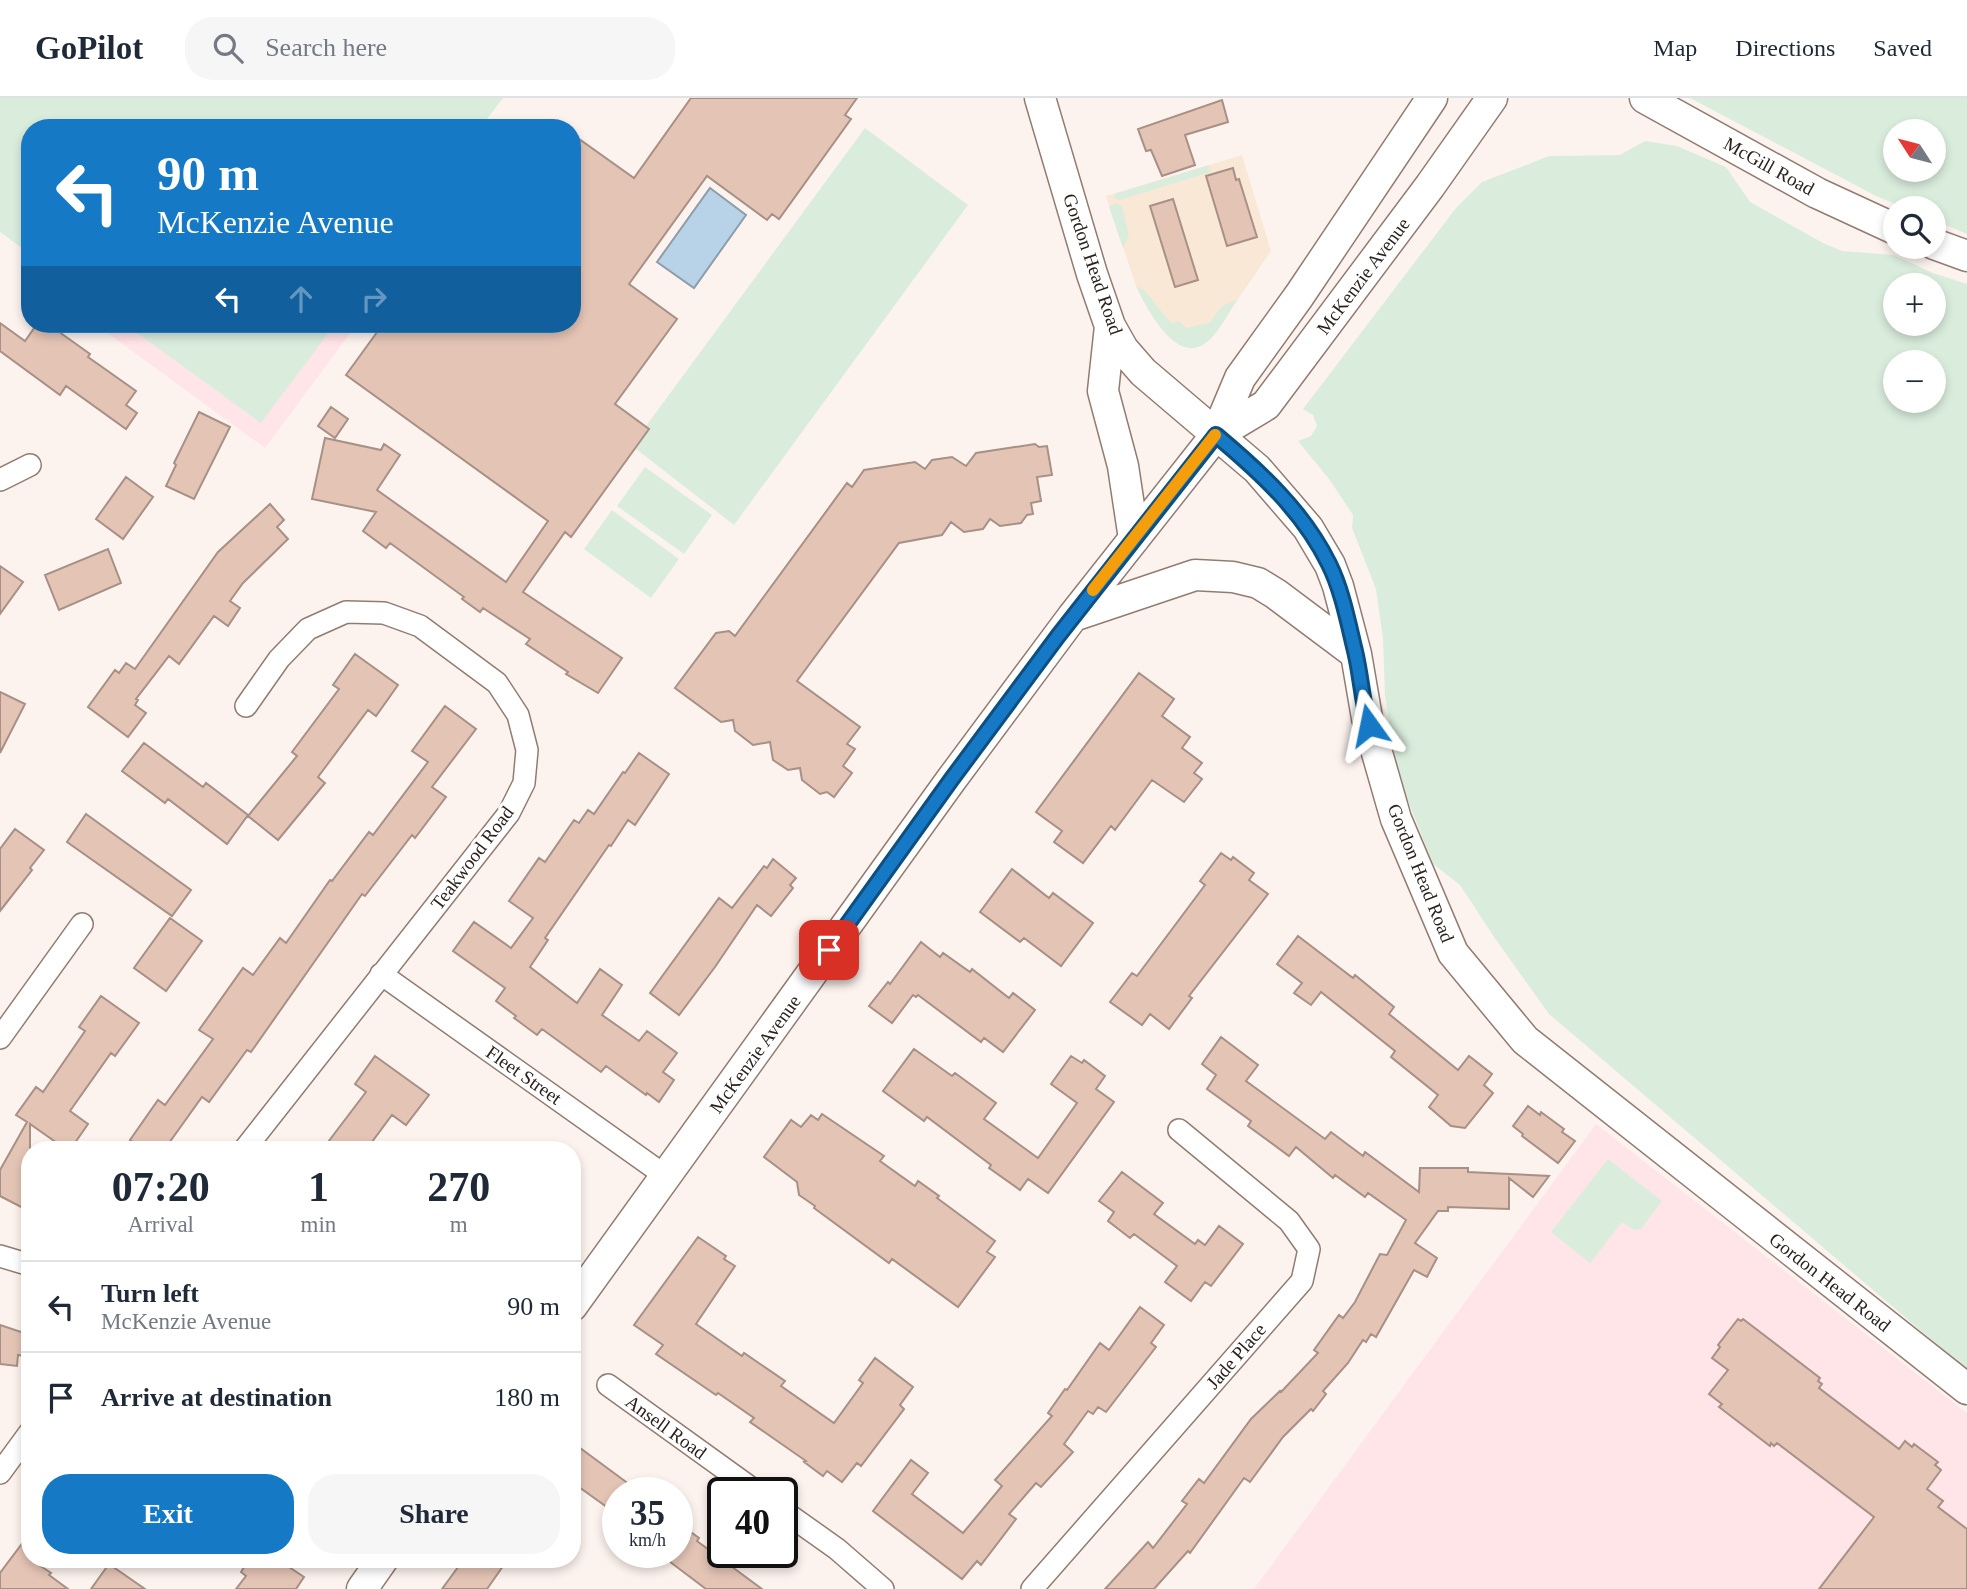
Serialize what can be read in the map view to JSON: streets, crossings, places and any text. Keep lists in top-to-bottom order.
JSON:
{
  "streets": {
    "main road": ["McGill Road", "Gordon Head Road", "McKenzie Avenue"],
    "street": [
      "Teakwood Road",
      "Fleet Street",
      "Jade Place",
      "Ansell Road"
    ]
  },
  "crossings": [
    ["Gordon Head Road", "McKenzie Avenue"],
    ["McKenzie Avenue", "Fleet Street"],
    ["Teakwood Road", "Fleet Street"]
  ],
  "north": "top left",
  "page": {
    "header": "GoPilot",
    "search": "Search here",
    "nav": ["Map", "Directions", "Saved"],
    "map_buttons": ["+", "−"],
    "turn": ["90 m", "McKenzie Avenue"],
    "eta": [
      "07:20",
      "Arrival",
      "1",
      "min",
      "270",
      "m"
    ],
    "list": [
      {
        "name": "Turn left",
        "note": "McKenzie Avenue",
        "value": "90 m"
      },
      {
        "name": "Arrive at destination",
        "value": "180 m"
      }
    ],
    "buttons": ["Exit", "Share"],
    "speed": "35 km/h",
    "limit": "40"
  }
}
